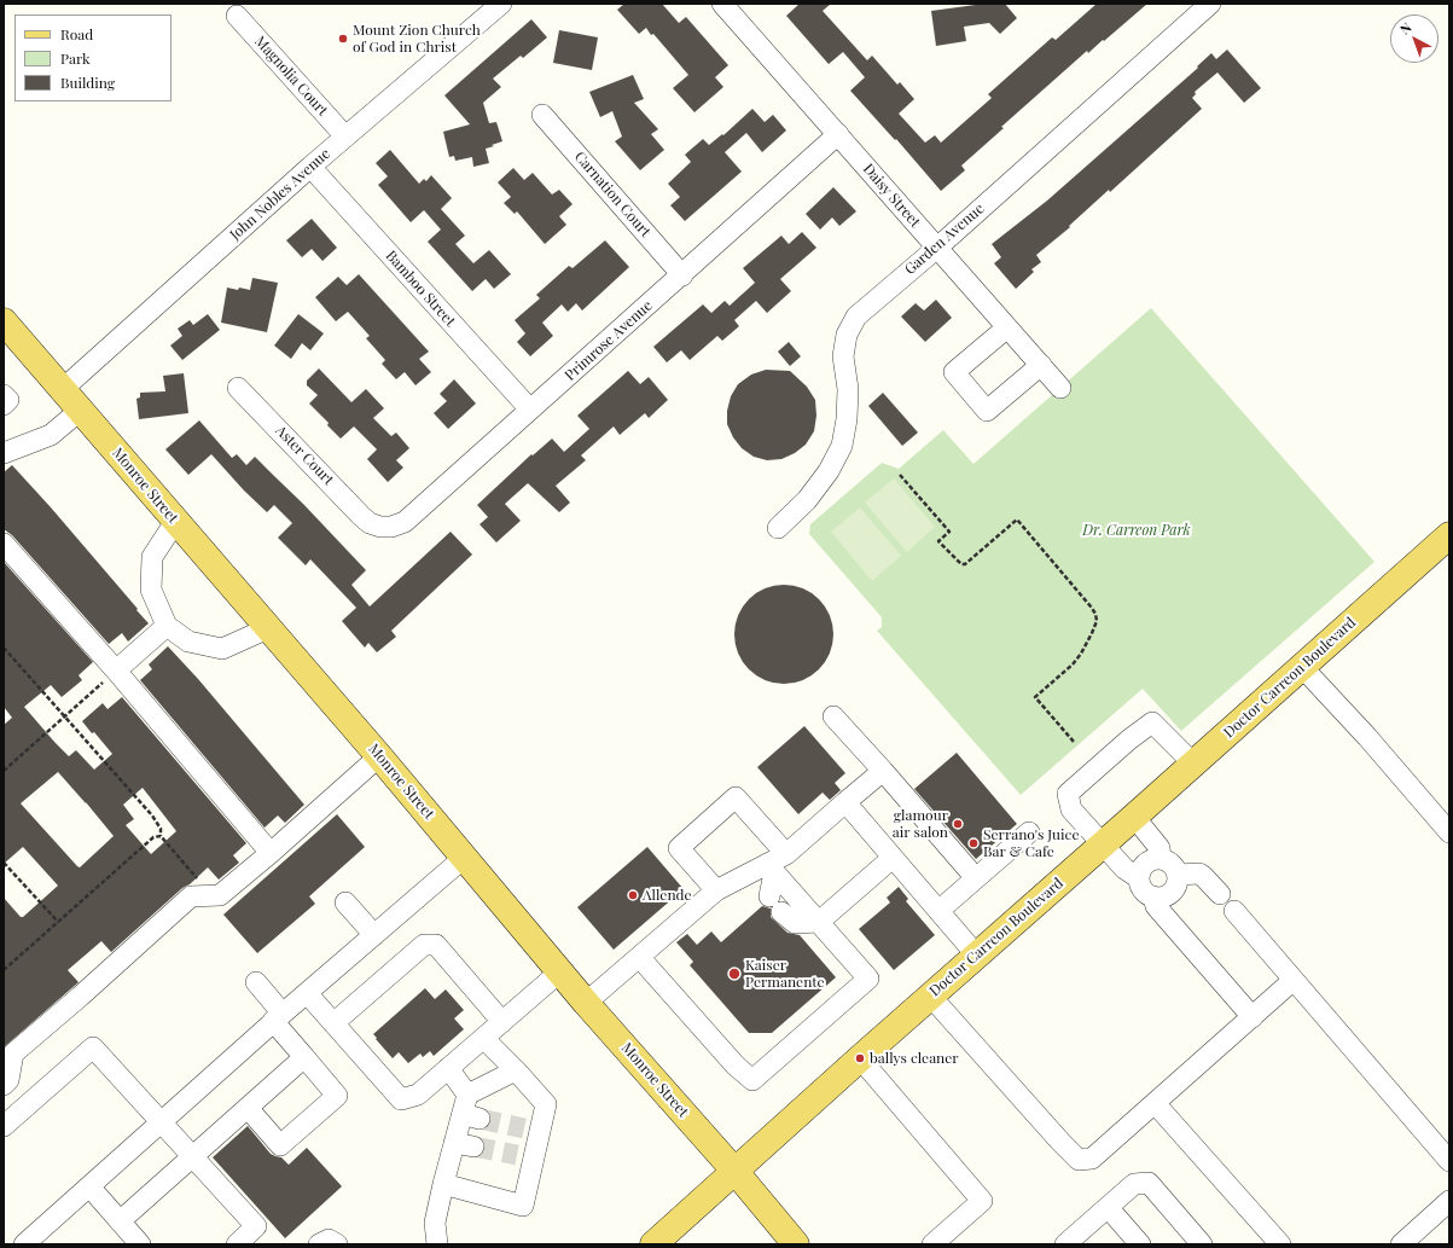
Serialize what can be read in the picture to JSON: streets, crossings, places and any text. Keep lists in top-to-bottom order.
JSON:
{
  "streets": {
    "main road": ["Monroe Street", "Doctor Carreon Boulevard"],
    "street": [
      "Magnolia Court",
      "John Nobles Avenue",
      "Carnation Court",
      "Daisy Street",
      "Garden Avenue",
      "Bamboo Street",
      "Primrose Avenue",
      "Aster Court"
    ]
  },
  "crossings": [
    ["Magnolia Court", "John Nobles Avenue"],
    ["John Nobles Avenue", "Bamboo Street"],
    ["John Nobles Avenue", "Monroe Street"],
    ["Carnation Court", "Primrose Avenue"],
    ["Daisy Street", "Garden Avenue"],
    ["Daisy Street", "Primrose Avenue"],
    ["Bamboo Street", "Primrose Avenue"],
    ["Primrose Avenue", "Aster Court"],
    ["Monroe Street", "Doctor Carreon Boulevard"]
  ],
  "parks": ["Dr. Carreon Park"],
  "places": [
    "Mount Zion Church of God in Christ",
    "glamour air salon",
    "Serrano's Juice Bar & Cafe",
    "Allende",
    "Kaiser Permanente",
    "ballys cleaner"
  ],
  "legend": ["Road", "Park", "Building"],
  "north": "top left"
}
